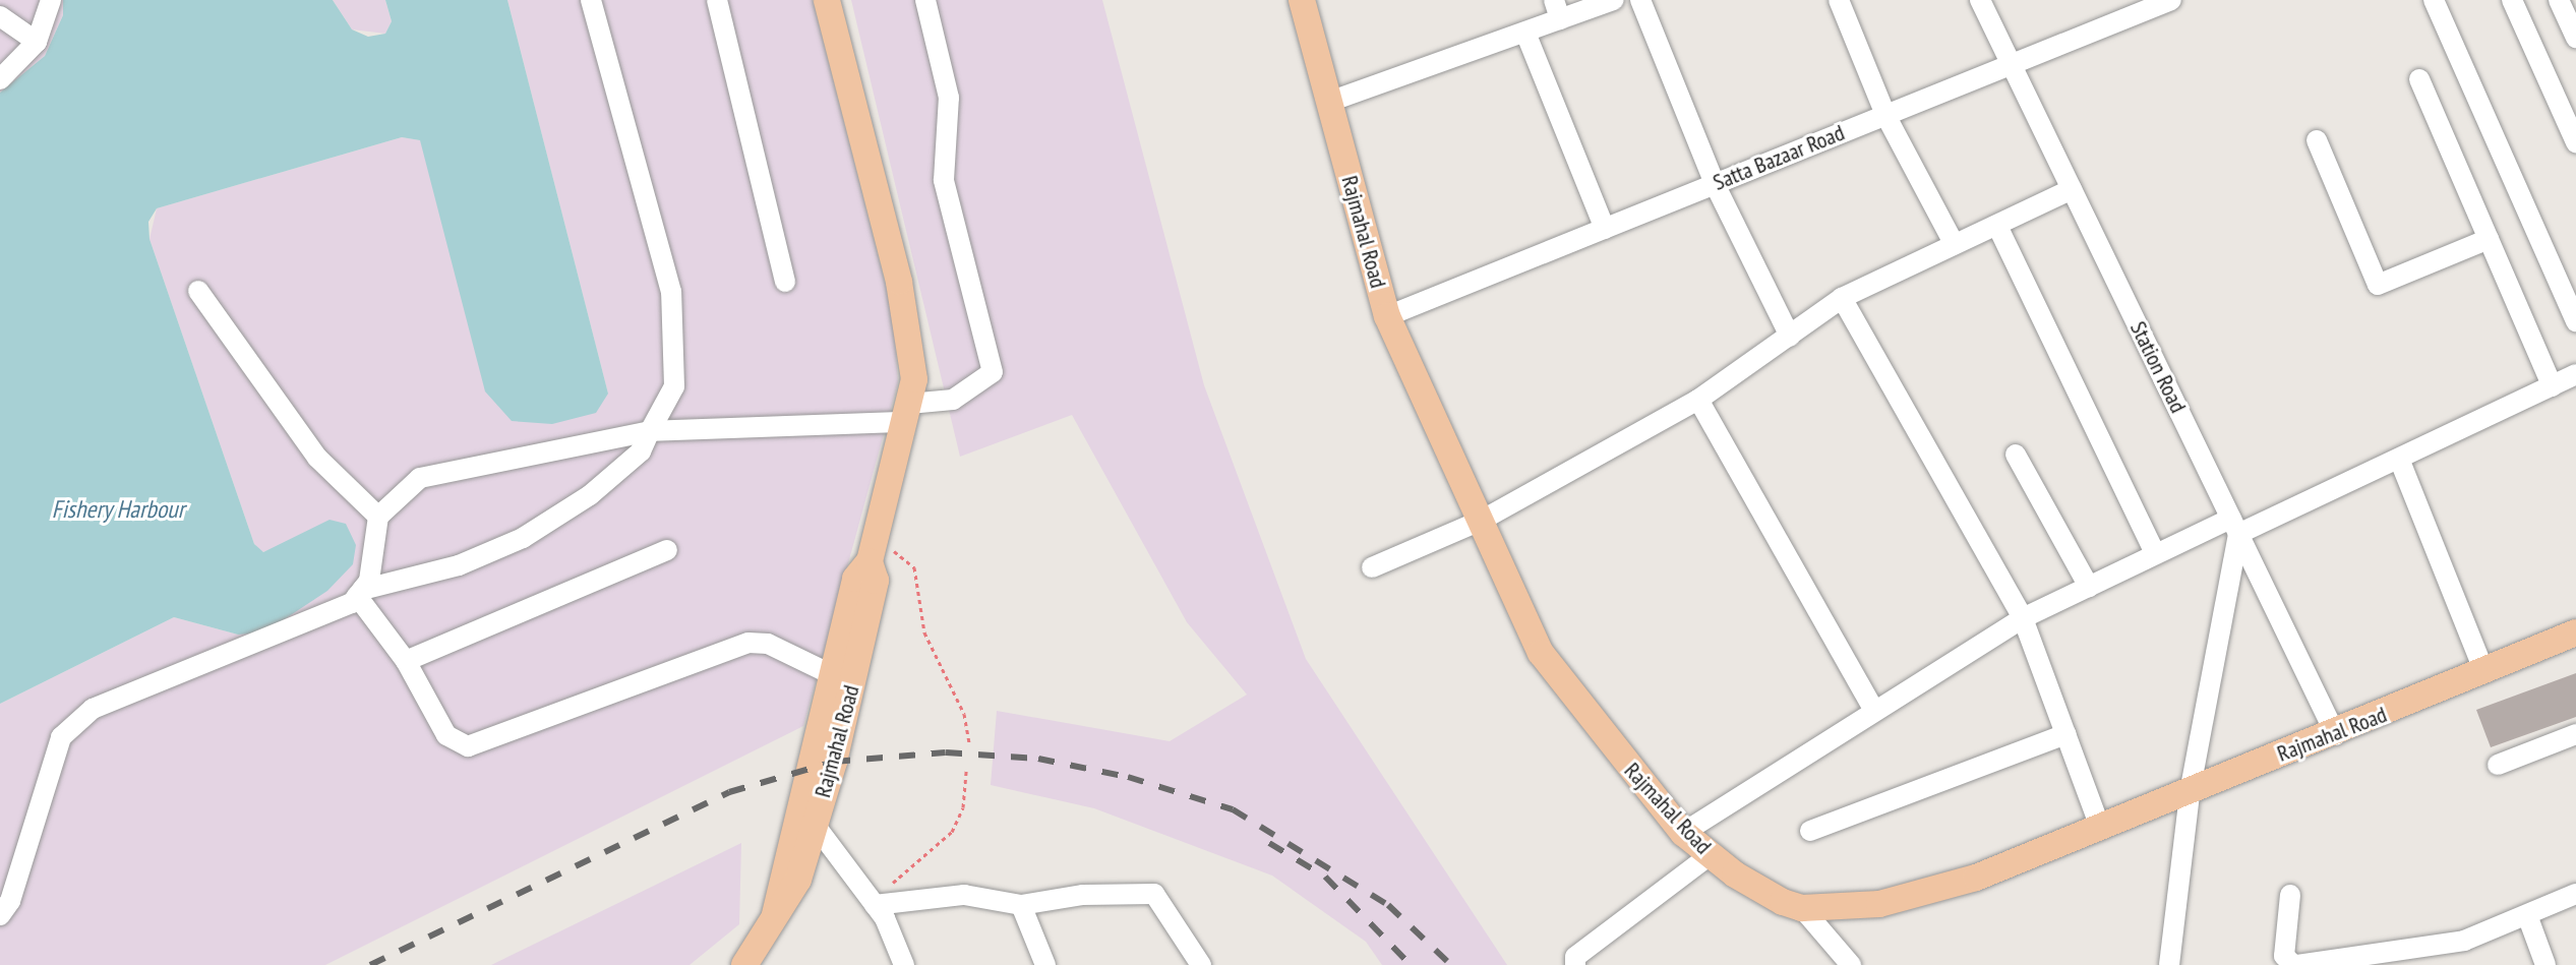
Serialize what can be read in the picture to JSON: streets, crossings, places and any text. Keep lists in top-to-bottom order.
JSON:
{
  "streets": {
    "main road": ["Rajmahal Road"],
    "street": ["Satta Bazaar Road", "Station Road"]
  },
  "crossings": [
    ["Satta Bazaar Road", "Rajmahal Road"],
    ["Satta Bazaar Road", "Station Road"],
    ["Rajmahal Road", "Station Road"]
  ],
  "water": ["Fishery Harbour"]
}
